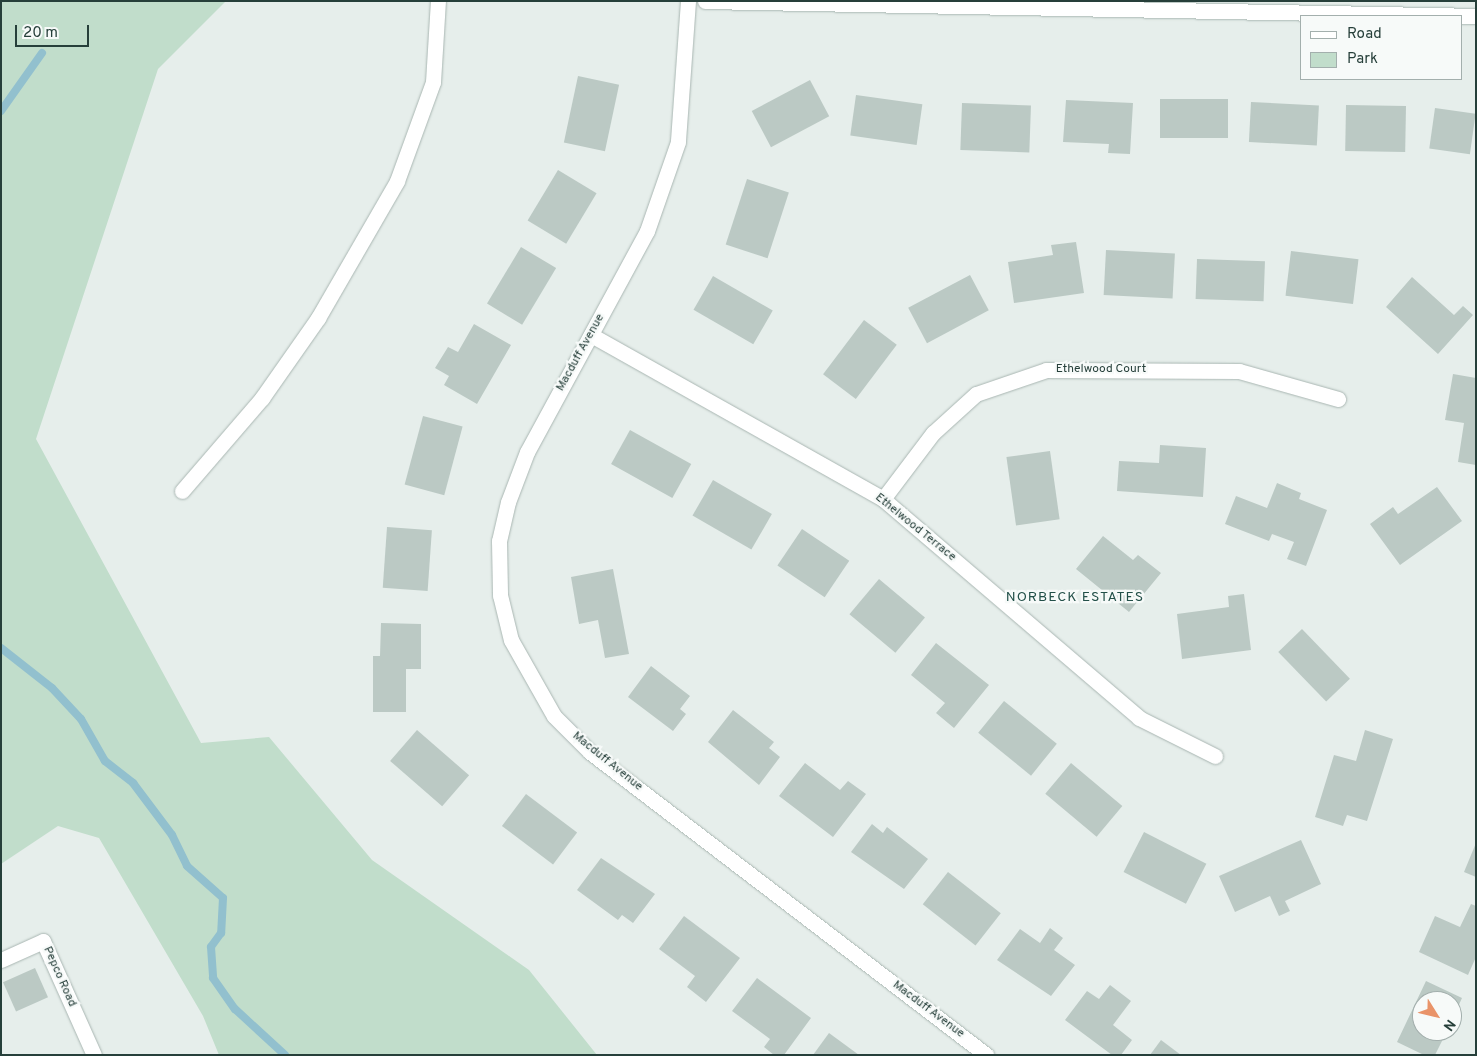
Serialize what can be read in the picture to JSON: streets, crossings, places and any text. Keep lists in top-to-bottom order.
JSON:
{
  "streets": {
    "street": [
      "Macduff Avenue",
      "Ethelwood Court",
      "Ethelwood Terrace",
      "Pepco Road"
    ]
  },
  "crossings": [
    ["Macduff Avenue", "Ethelwood Terrace"],
    ["Ethelwood Court", "Ethelwood Terrace"]
  ],
  "districts": ["NORBECK ESTATES"],
  "legend": ["Road", "Park"],
  "scale_bar": "20 m",
  "north": "bottom right"
}
